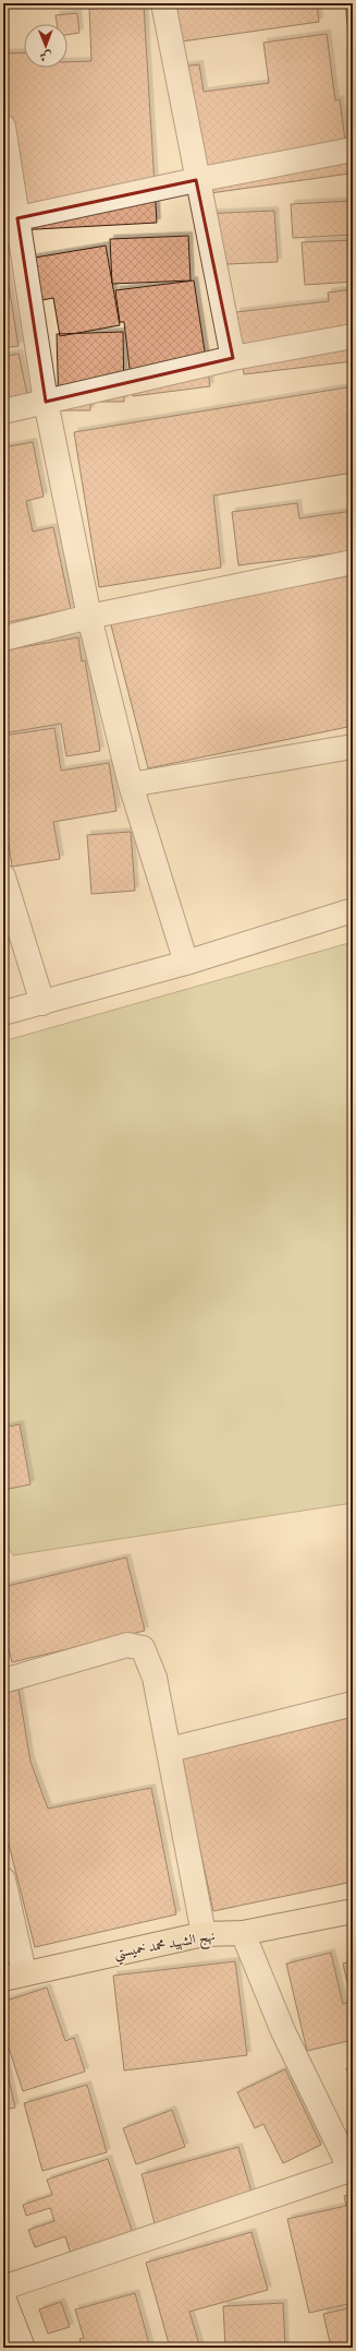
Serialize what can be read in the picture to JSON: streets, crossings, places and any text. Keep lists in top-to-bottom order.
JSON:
{
  "streets": {
    "main road": ["نهج الشهيد محمد خميستي"]
  },
  "north": "bottom"
}
